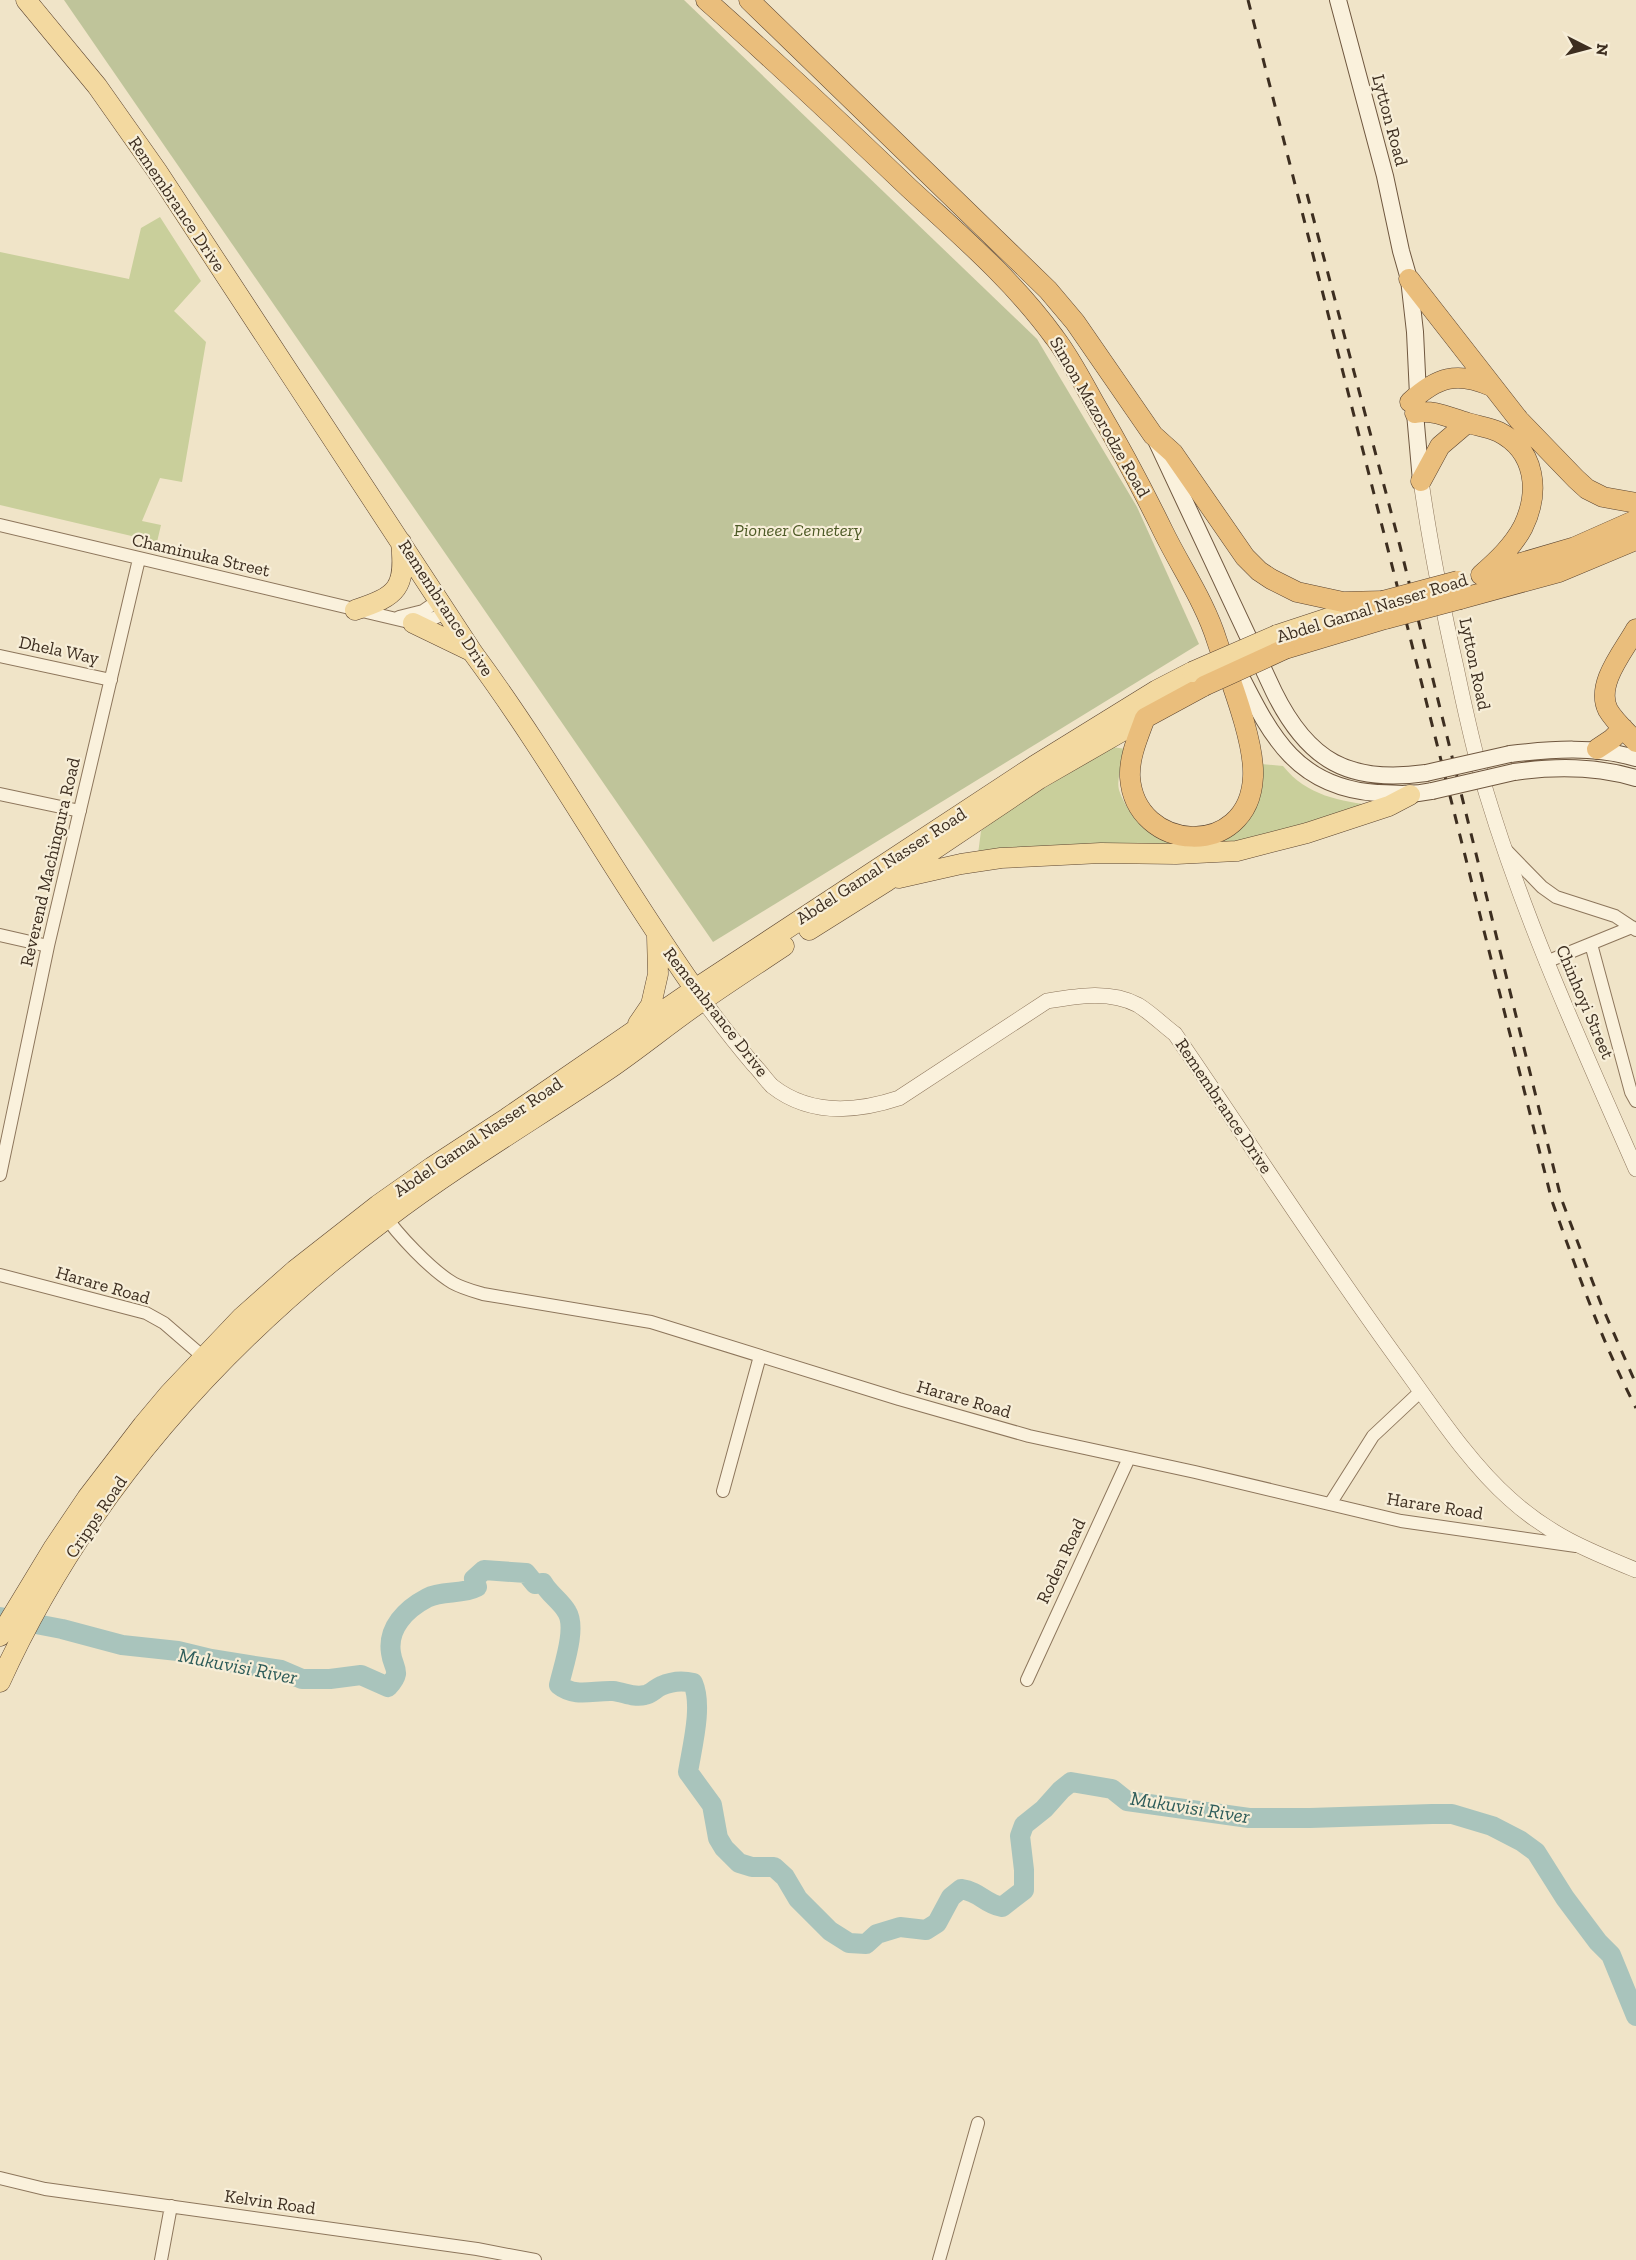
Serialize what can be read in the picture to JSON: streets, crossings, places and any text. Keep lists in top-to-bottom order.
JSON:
{
  "streets": {
    "highway": ["Simon Mazorodze Road", "Abdel Gamal Nasser Road"],
    "main road": ["Lytton Road", "Remembrance Drive", "Cripps Road"],
    "street": [
      "Chaminuka Street",
      "Dhela Way",
      "Reverend Machingura Road",
      "Chinhoyi Street",
      "Harare Road",
      "Roden Road",
      "Kelvin Road"
    ]
  },
  "crossings": [
    ["Lytton Road", "Chinhoyi Street"],
    ["Remembrance Drive", "Abdel Gamal Nasser Road"],
    ["Remembrance Drive", "Harare Road"],
    ["Chaminuka Street", "Reverend Machingura Road"],
    ["Abdel Gamal Nasser Road", "Harare Road"],
    ["Abdel Gamal Nasser Road", "Cripps Road"],
    ["Dhela Way", "Reverend Machingura Road"],
    ["Harare Road", "Cripps Road"],
    ["Harare Road", "Roden Road"]
  ],
  "water": ["Mukuvisi River"],
  "parks": ["Pioneer Cemetery"],
  "north": "right"
}
